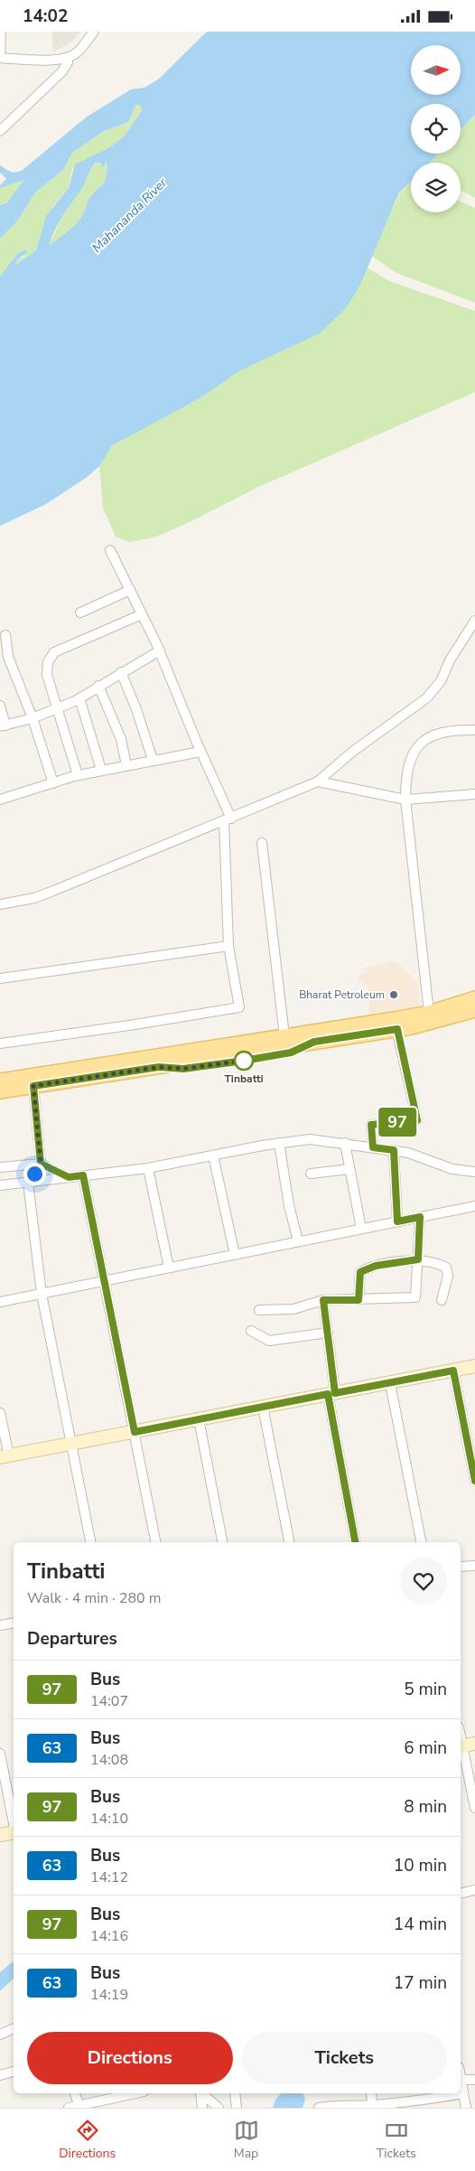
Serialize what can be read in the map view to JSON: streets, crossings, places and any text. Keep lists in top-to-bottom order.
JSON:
{
  "water": ["Mahananda River"],
  "places": ["Bharat Petroleum", "Tinbatti"],
  "lines": ["bus line 97"],
  "north": "right",
  "page": {
    "status": "14:02",
    "on_map": "97",
    "heading": [
      ["Tinbatti", "Walk · 4 min · 280 m"],
      "Departures"
    ],
    "list": [
      {
        "mark": "97",
        "name": "Bus",
        "note": "14:07",
        "value": "5 min"
      },
      {
        "mark": "63",
        "name": "Bus",
        "note": "14:08",
        "value": "6 min"
      },
      {
        "mark": "97",
        "name": "Bus",
        "note": "14:10",
        "value": "8 min"
      },
      {
        "mark": "63",
        "name": "Bus",
        "note": "14:12",
        "value": "10 min"
      },
      {
        "mark": "97",
        "name": "Bus",
        "note": "14:16",
        "value": "14 min"
      },
      {
        "mark": "63",
        "name": "Bus",
        "note": "14:19",
        "value": "17 min"
      }
    ],
    "buttons": ["Directions", "Tickets"],
    "tabs": ["Directions", "Map", "Tickets"]
  }
}
